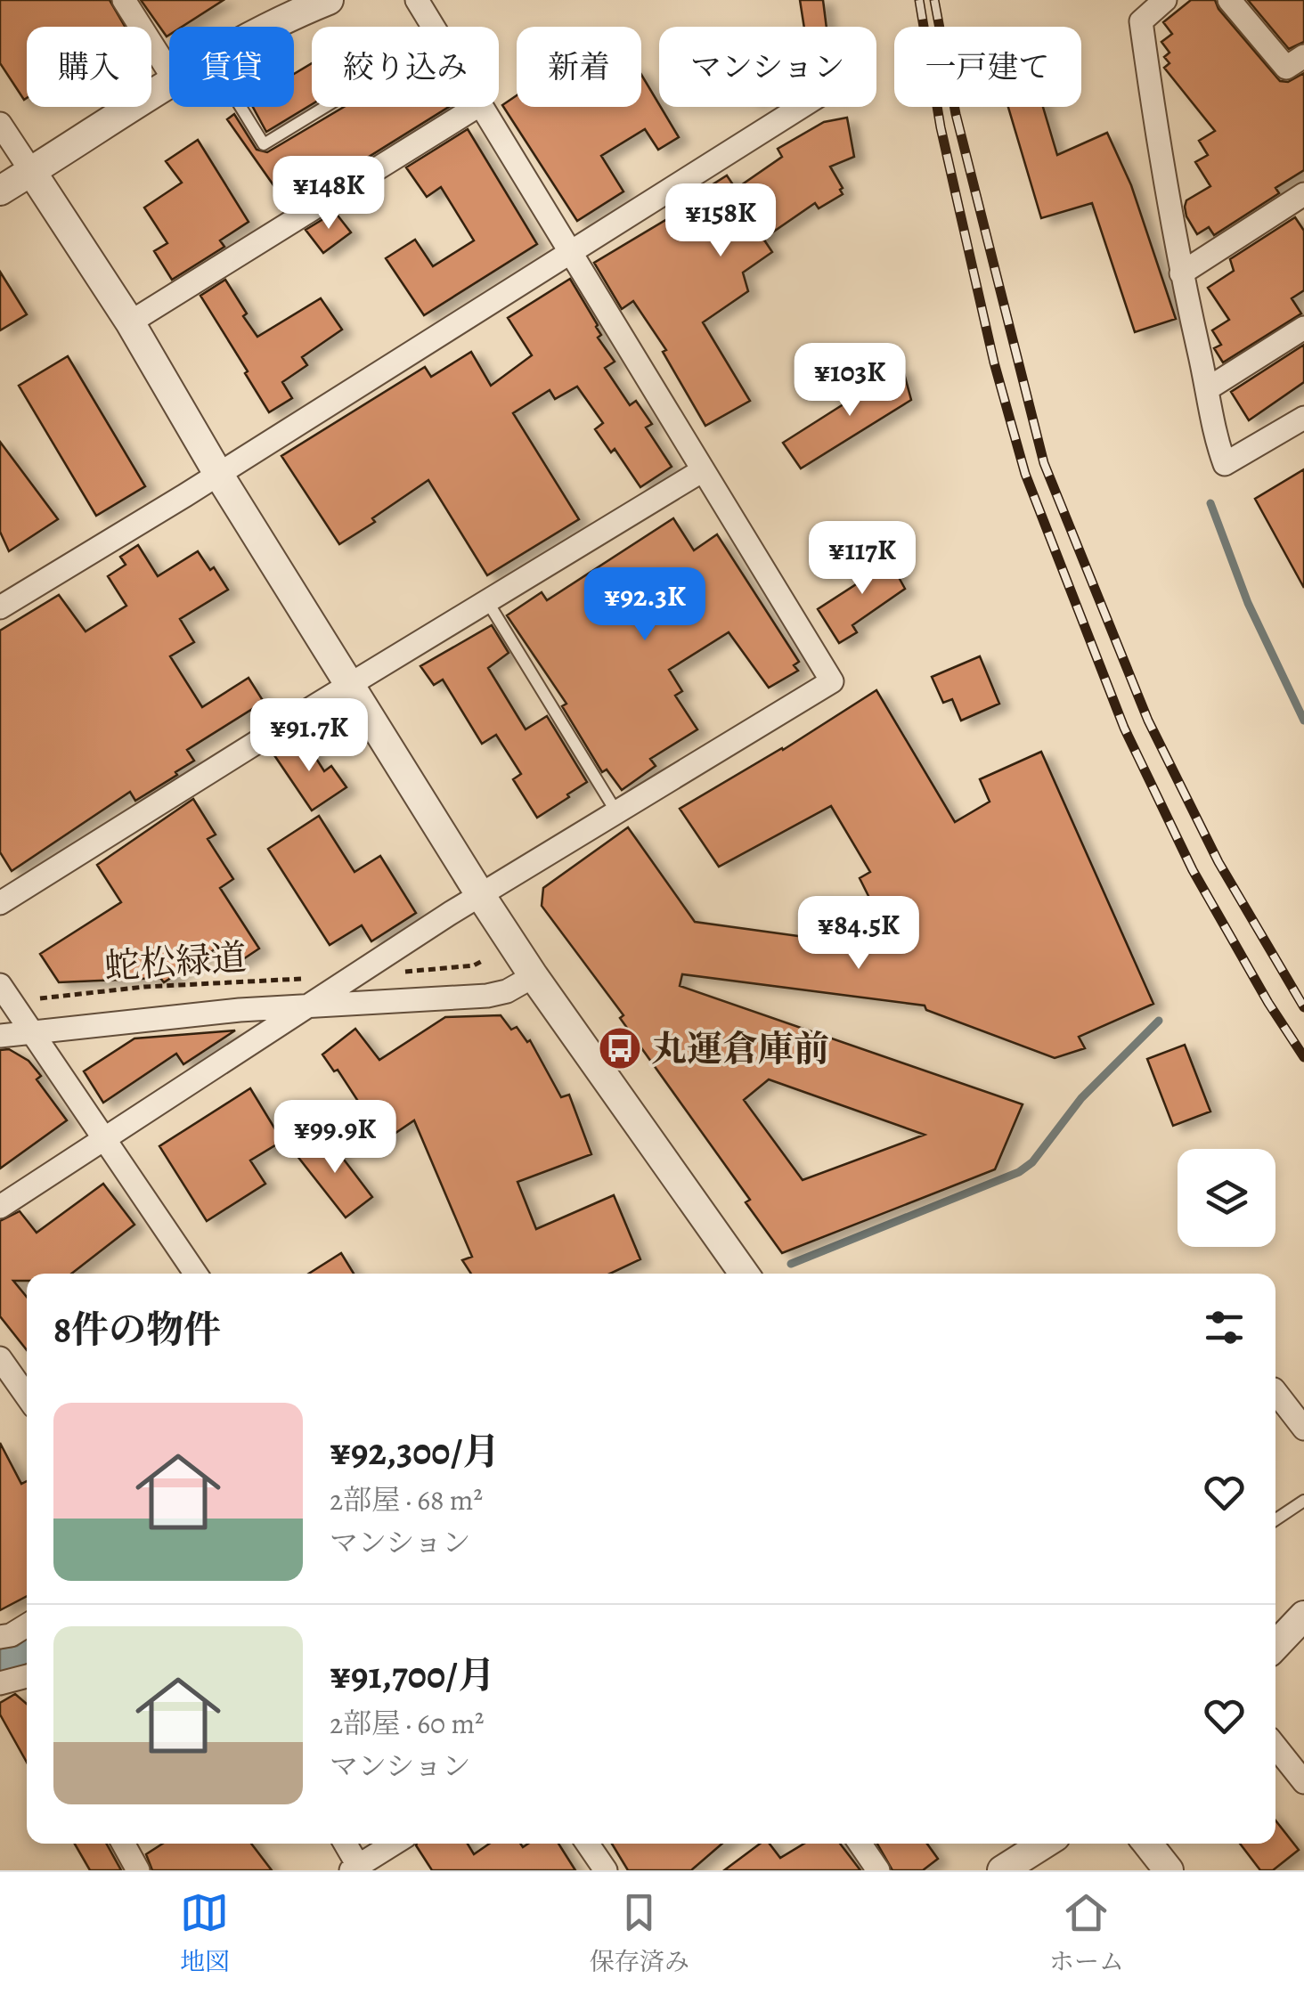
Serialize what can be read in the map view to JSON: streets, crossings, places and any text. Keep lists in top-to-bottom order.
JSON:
{
  "streets": {
    "path": ["蛇松緑道"]
  },
  "places": {
    "bus stop": ["丸運倉庫前"]
  },
  "page": {
    "chip": [
      "購入",
      "賃貸",
      "絞り込み",
      "新着",
      "マンション",
      "一戸建て"
    ],
    "price": [
      "¥148K",
      "¥158K",
      "¥103K",
      "¥117K",
      "¥92.3K",
      "¥91.7K",
      "¥84.5K",
      "¥99.9K"
    ],
    "heading": "8件の物件",
    "list": [
      {
        "name": "¥92,300/月",
        "note": "2部屋 · 68 m² · マンション"
      },
      {
        "name": "¥91,700/月",
        "note": "2部屋 · 60 m² · マンション"
      }
    ],
    "tabs": ["地図", "保存済み", "ホーム"]
  }
}
